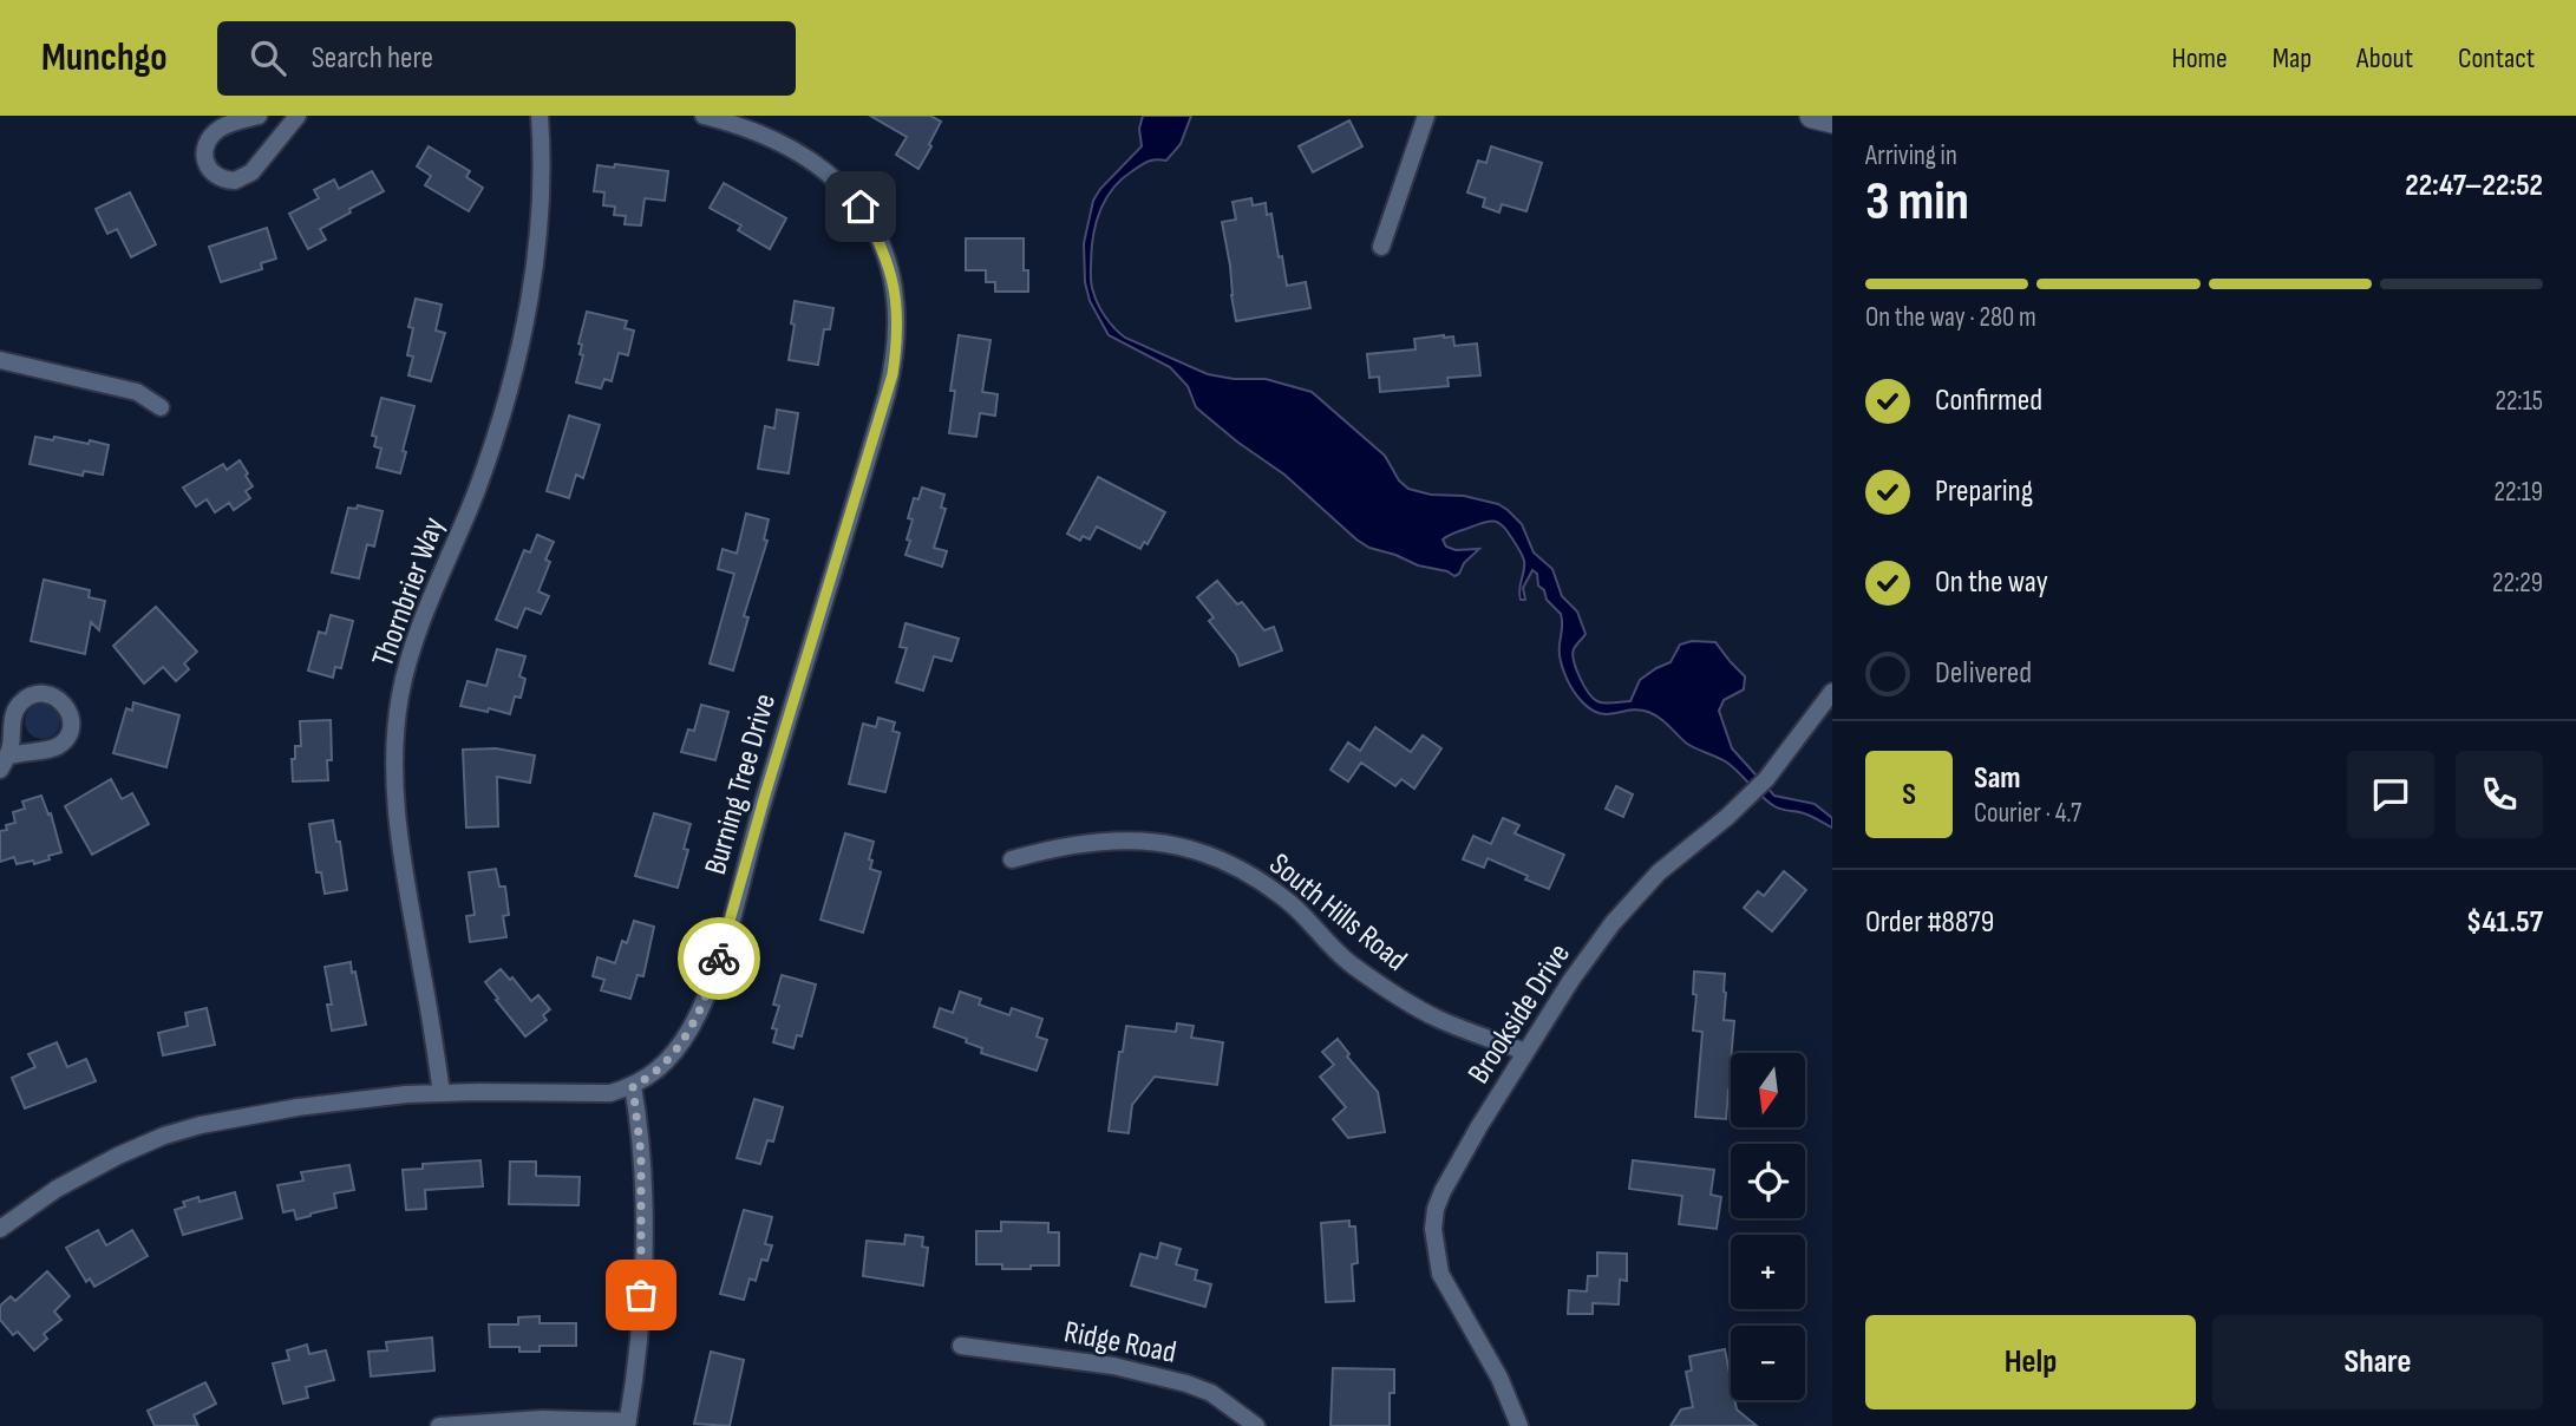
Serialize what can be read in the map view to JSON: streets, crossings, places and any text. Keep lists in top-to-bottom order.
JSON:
{
  "streets": {
    "street": [
      "Thornbrier Way",
      "Burning Tree Drive",
      "South Hills Road",
      "Brookside Drive",
      "Ridge Road"
    ]
  },
  "crossings": [
    ["Thornbrier Way", "Burning Tree Drive"],
    ["South Hills Road", "Brookside Drive"]
  ],
  "north": "bottom",
  "page": {
    "header": "Munchgo",
    "search": "Search here",
    "nav": [
      "Home",
      "Map",
      "About",
      "Contact"
    ],
    "heading": ["3 min", "Arriving in", "22:47–22:52"],
    "panel": [
      "Sam",
      "Courier · 4.7",
      "Order #8879",
      "$41.57"
    ],
    "bar": "On the way · 280 m",
    "list": [
      ["Confirmed", "22:15"],
      ["Preparing", "22:19"],
      ["On the way", "22:29"],
      "Delivered"
    ],
    "round": "S",
    "map_buttons": ["+", "−"],
    "buttons": ["Help", "Share"]
  }
}
